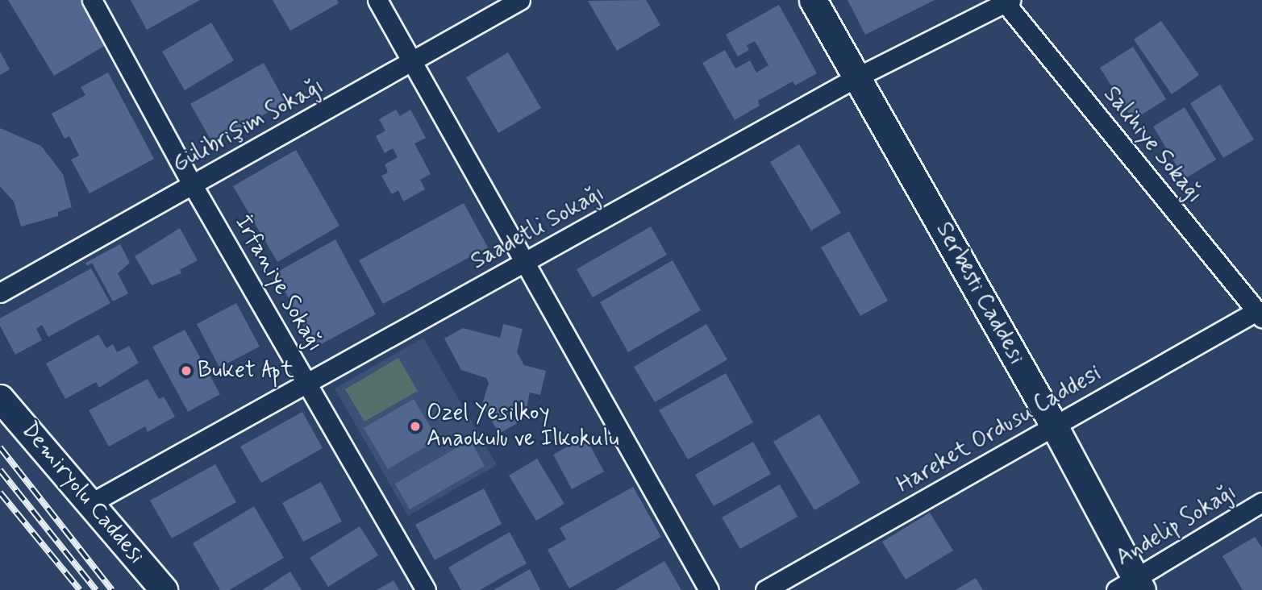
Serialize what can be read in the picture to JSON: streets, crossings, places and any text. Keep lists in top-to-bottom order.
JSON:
{
  "streets": {
    "main road": ["Serbesti Caddesi", "Demiryolu Caddesi"],
    "street": [
      "Gülibrişim Sokağı",
      "Salihiye Sokağı",
      "Saadetli Sokağı",
      "İrfaniye Sokağı",
      "Hareket Ordusu Caddesi",
      "Andelip Sokağı"
    ]
  },
  "crossings": [
    ["Gülibrişim Sokağı", "İrfaniye Sokağı"],
    ["Salihiye Sokağı", "Saadetli Sokağı"],
    ["Salihiye Sokağı", "Hareket Ordusu Caddesi"],
    ["Saadetli Sokağı", "İrfaniye Sokağı"],
    ["Saadetli Sokağı", "Serbesti Caddesi"],
    ["Saadetli Sokağı", "Demiryolu Caddesi"],
    ["Serbesti Caddesi", "Hareket Ordusu Caddesi"],
    ["Serbesti Caddesi", "Andelip Sokağı"]
  ],
  "places": ["Buket Apt", "Ozel Yesilkoy Anaokulu ve Ilkokulu"]
}
